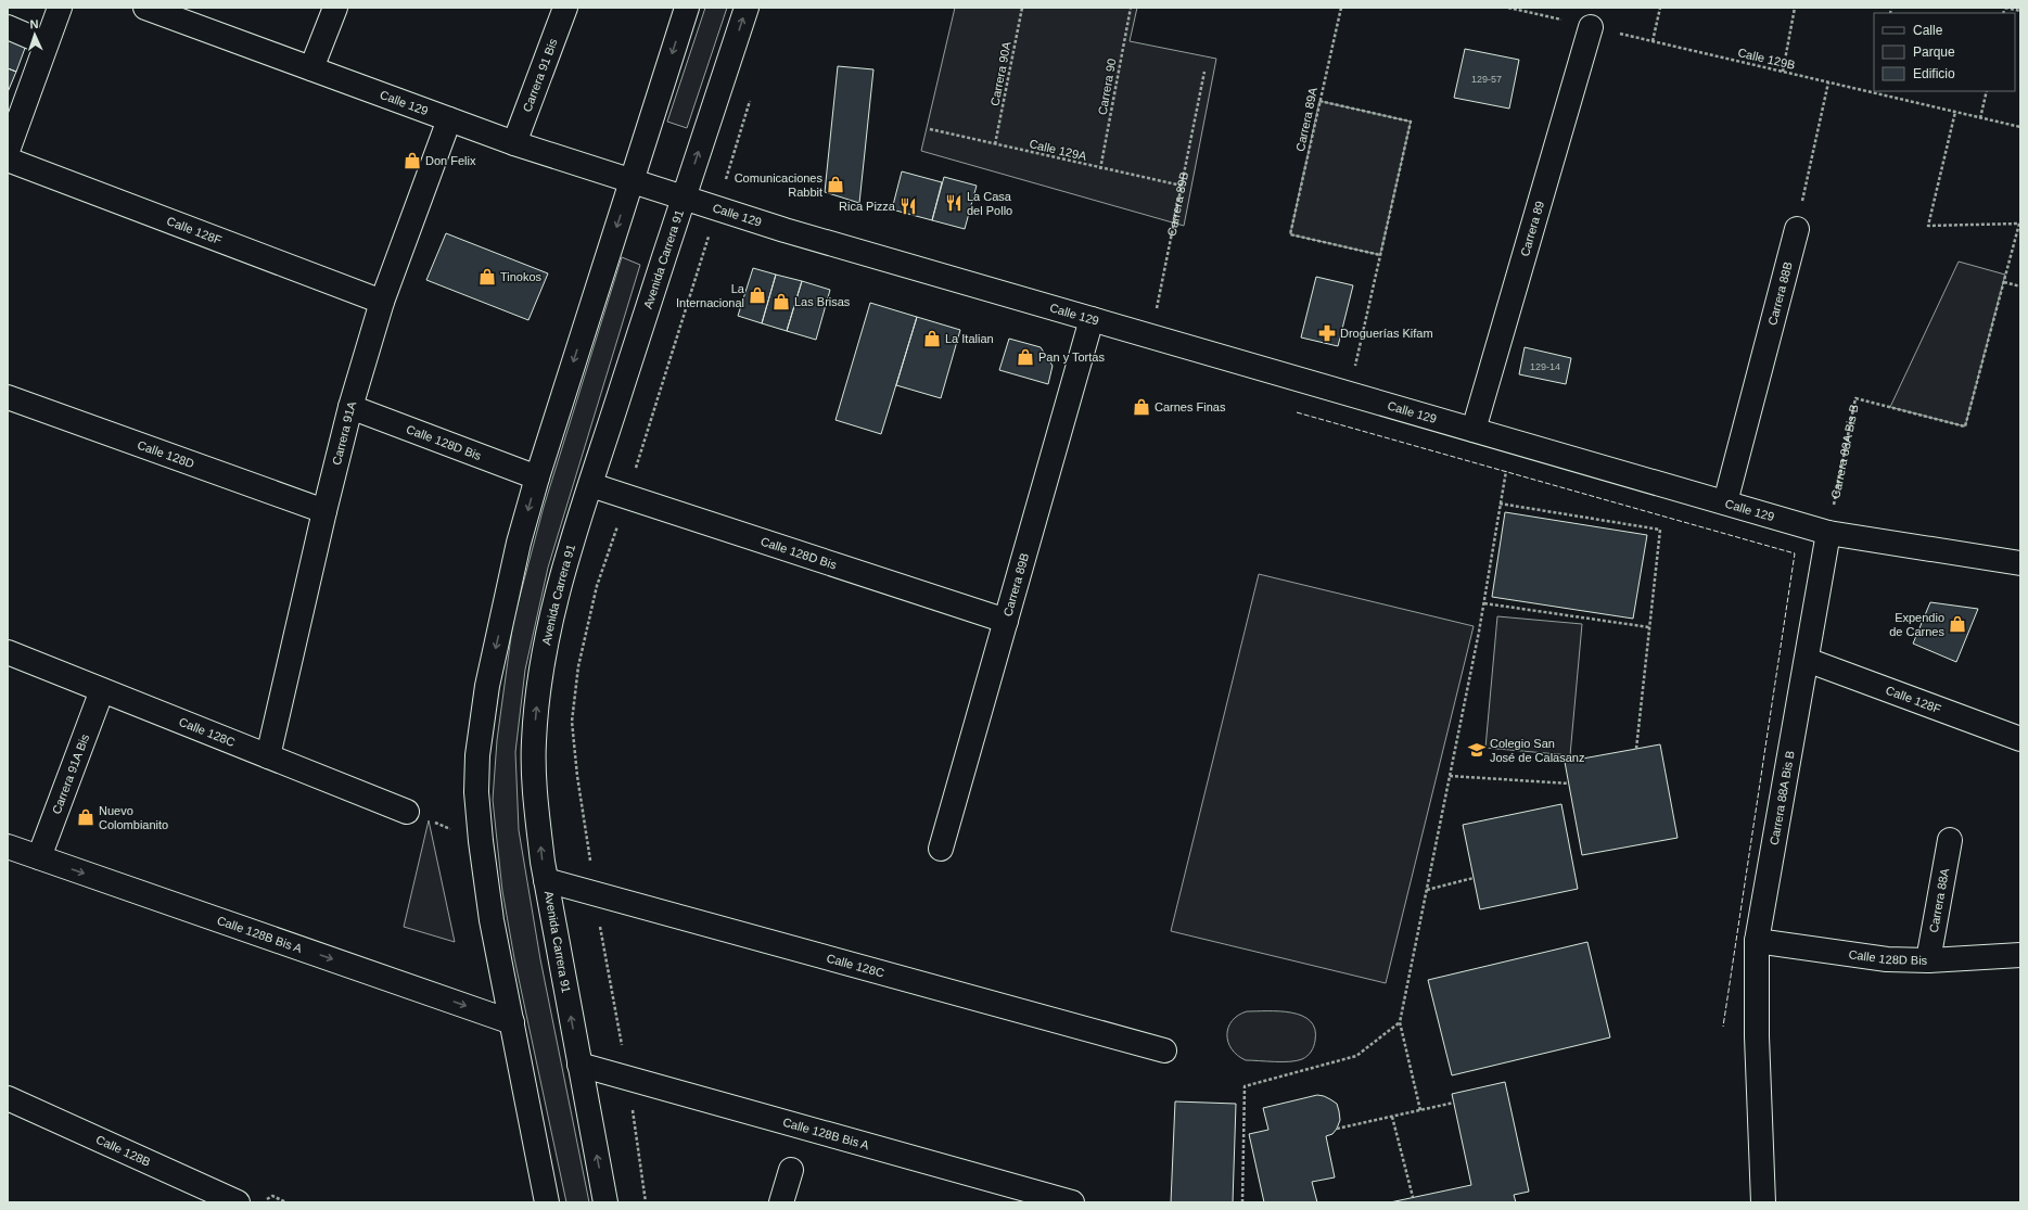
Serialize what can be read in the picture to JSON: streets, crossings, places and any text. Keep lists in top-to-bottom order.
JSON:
{
  "streets": {
    "street": [
      "Carrera 91 Bis",
      "Calle 129",
      "Carrera 89B",
      "Carrera 89",
      "Calle 128F",
      "Avenida Carrera 91",
      "Carrera 88B",
      "Carrera 91A",
      "Calle 128D Bis",
      "Carrera 88A Bis B",
      "Calle 128D",
      "Calle 128C",
      "Carrera 91A Bis",
      "Carrera 88A",
      "Calle 128B Bis A",
      "Calle 128B"
    ],
    "path": [
      "Calle 129B",
      "Carrera 90A",
      "Carrera 90",
      "Carrera 89A",
      "Calle 129A"
    ]
  },
  "crossings": [
    ["Calle 129B", "Carrera 89"],
    ["Carrera 90A", "Calle 129A"],
    ["Carrera 91 Bis", "Calle 129"],
    ["Carrera 90", "Calle 129A"],
    ["Calle 129", "Carrera 89B"],
    ["Calle 129", "Carrera 89"],
    ["Calle 129", "Avenida Carrera 91"],
    ["Calle 129", "Carrera 88B"],
    ["Calle 129", "Carrera 91A"],
    ["Calle 129", "Carrera 88A Bis B"],
    ["Calle 129A", "Carrera 89B"],
    ["Carrera 89B", "Calle 128D Bis"],
    ["Calle 128F", "Carrera 91A"],
    ["Calle 128F", "Carrera 88A Bis B"],
    ["Avenida Carrera 91", "Calle 128D Bis"],
    ["Avenida Carrera 91", "Calle 128C"],
    ["Avenida Carrera 91", "Calle 128B Bis A"],
    ["Carrera 91A", "Calle 128D Bis"],
    ["Carrera 91A", "Calle 128D"],
    ["Carrera 91A", "Calle 128C"],
    ["Calle 128D Bis", "Carrera 88A Bis B"],
    ["Calle 128D Bis", "Carrera 88A"],
    ["Calle 128C", "Carrera 91A Bis"],
    ["Carrera 91A Bis", "Calle 128B Bis A"]
  ],
  "one_way": ["Calle 128B Bis A"],
  "places": {
    "shop": [
      "Don Felix",
      "Comunicaciones Rabbit",
      "Tinokos",
      "La Internacional",
      "Las Brisas",
      "La Italian",
      "Pan y Tortas",
      "Carnes Finas",
      "Expendio de Carnes",
      "Nuevo Colombianito"
    ],
    "restaurant": ["La Casa del Pollo", "Rica Pizza"],
    "pharmacy": ["Droguerías Kifam"],
    "school or university": ["Colegio San José de Calasanz"]
  },
  "house_numbers": ["129-57", "129-14"],
  "legend": ["Calle", "Parque", "Edificio"],
  "north": "top"
}
